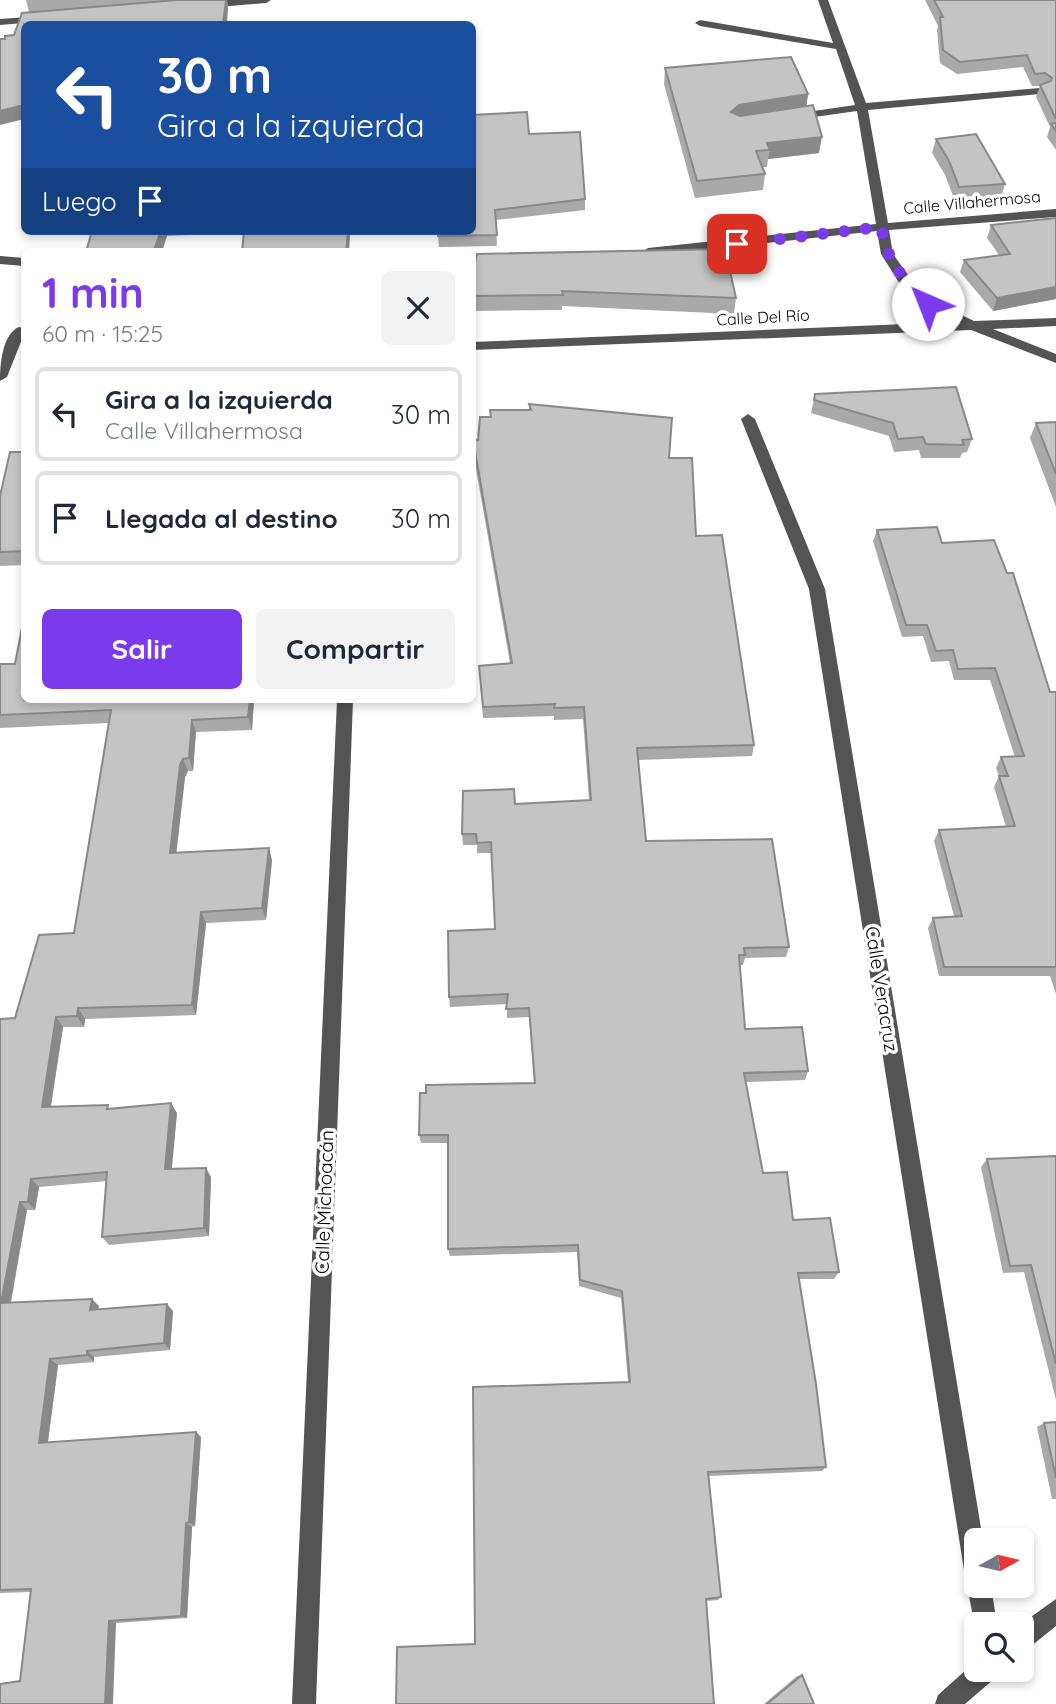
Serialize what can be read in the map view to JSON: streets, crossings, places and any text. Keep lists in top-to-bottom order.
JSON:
{
  "streets": {
    "street": [
      "Calle Villahermosa",
      "Calle Del Río",
      "Calle Veracruz",
      "Calle Michoacán"
    ]
  },
  "north": "right",
  "page": {
    "turn": ["30 m", "Gira a la izquierda"],
    "then": "Luego",
    "heading": ["1 min", "60 m · 15:25"],
    "list": [
      {
        "name": "Gira a la izquierda",
        "note": "Calle Villahermosa",
        "value": "30 m"
      },
      {
        "name": "Llegada al destino",
        "value": "30 m"
      }
    ],
    "buttons": ["Salir", "Compartir"]
  }
}
